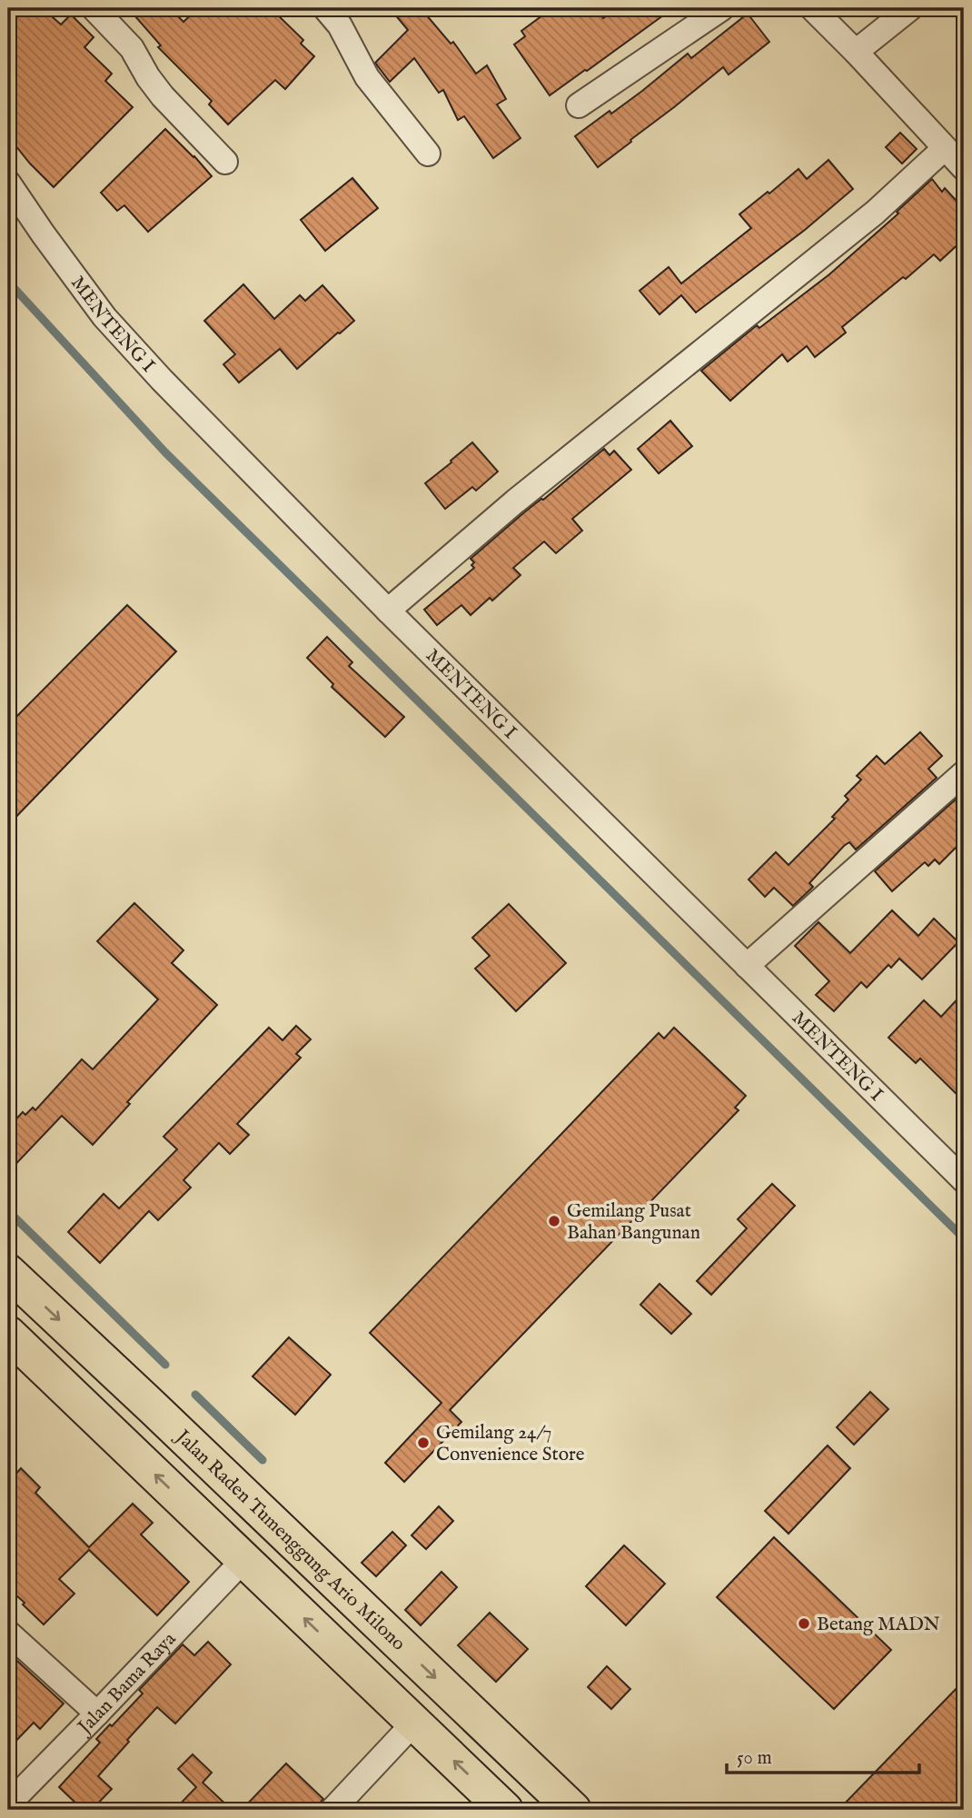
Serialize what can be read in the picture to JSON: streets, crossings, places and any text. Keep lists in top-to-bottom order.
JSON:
{
  "streets": {
    "highway": ["Jalan Raden Tumenggung Ario Milono"],
    "street": ["MENTENG I", "Jalan Bama Raya"]
  },
  "places": ["Gemilang Pusat Bahan Bangunan", "Gemilang 24/7 Convenience Store", "Betang MADN"],
  "scale_bar": "50 m"
}
